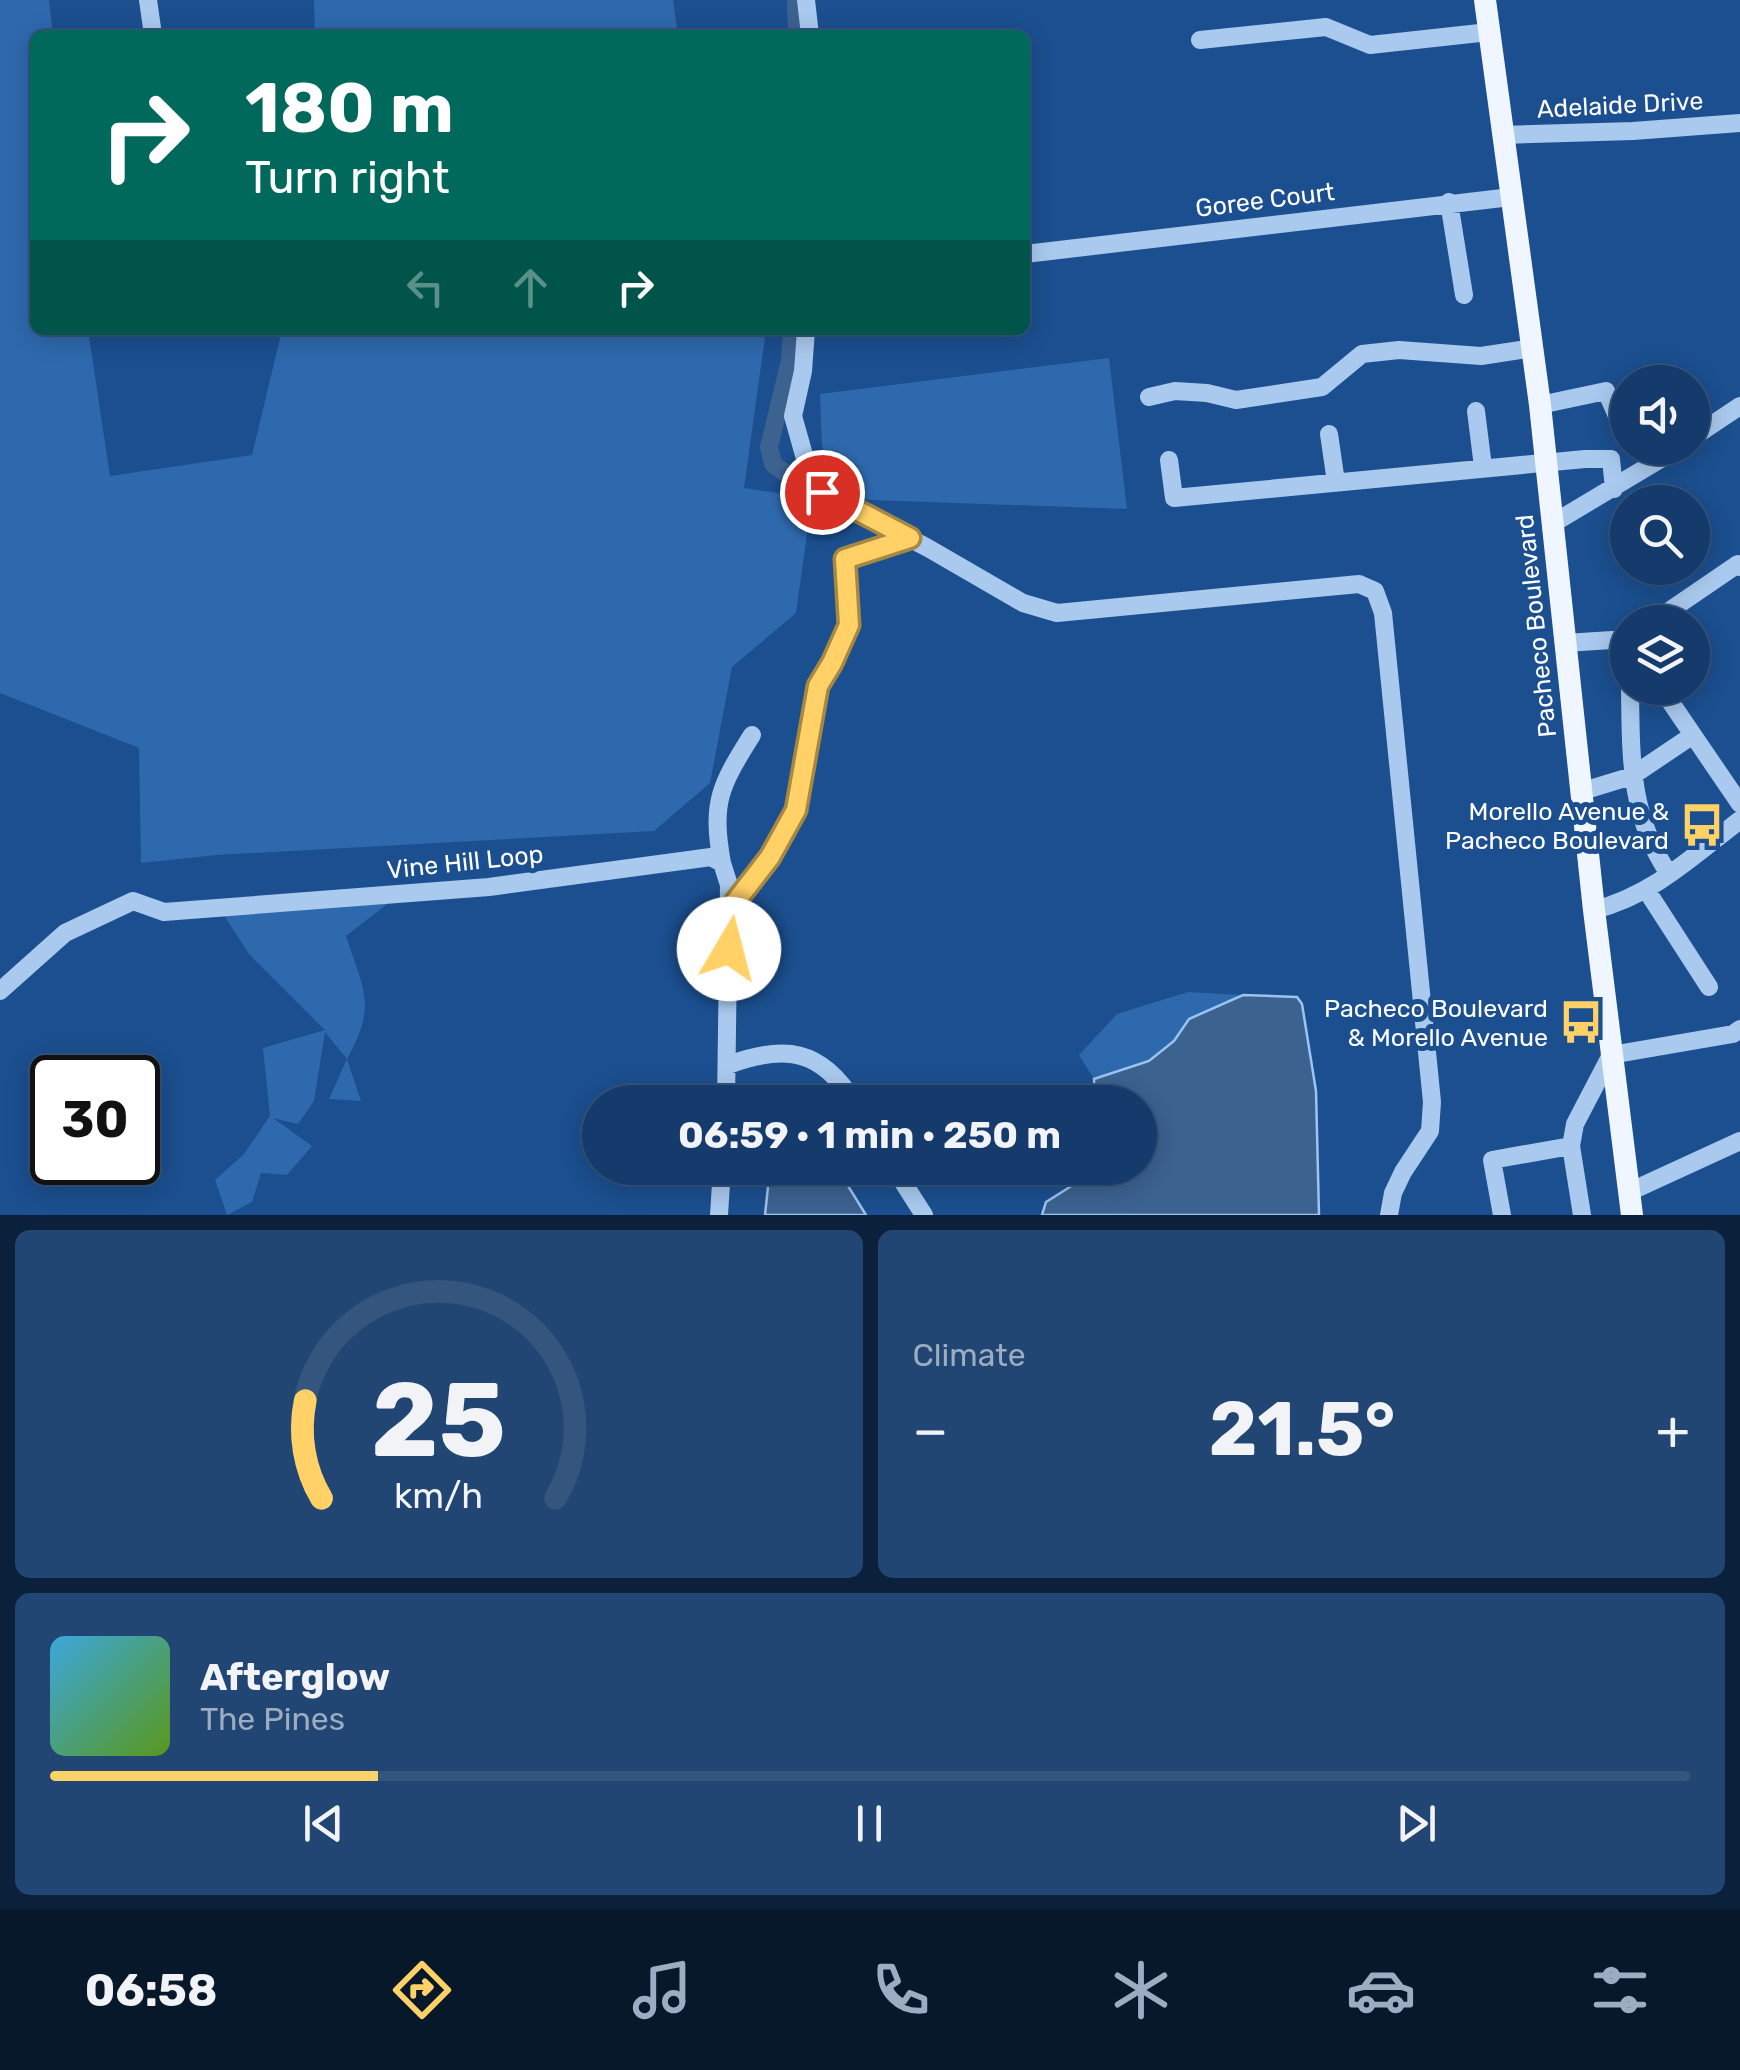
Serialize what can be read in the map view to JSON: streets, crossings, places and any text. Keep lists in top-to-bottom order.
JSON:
{
  "streets": {
    "main road": ["Pacheco Boulevard"],
    "street": ["Adelaide Drive", "Goree Court", "Vine Hill Loop"]
  },
  "crossings": [
    ["Adelaide Drive", "Pacheco Boulevard"],
    ["Goree Court", "Pacheco Boulevard"]
  ],
  "places": {
    "bus stop": ["Morello Avenue & Pacheco Boulevard", "Pacheco Boulevard & Morello Avenue"]
  },
  "page": {
    "turn": ["180 m", "Turn right"],
    "limit": "30",
    "trip": "06:59 · 1 min · 250 m",
    "tile": "Climate",
    "heat": ["−", "21.5°", "+"],
    "song": ["Afterglow", "The Pines"],
    "tabs": "06:58",
    "gauge": ["25", "km/h"]
  }
}
